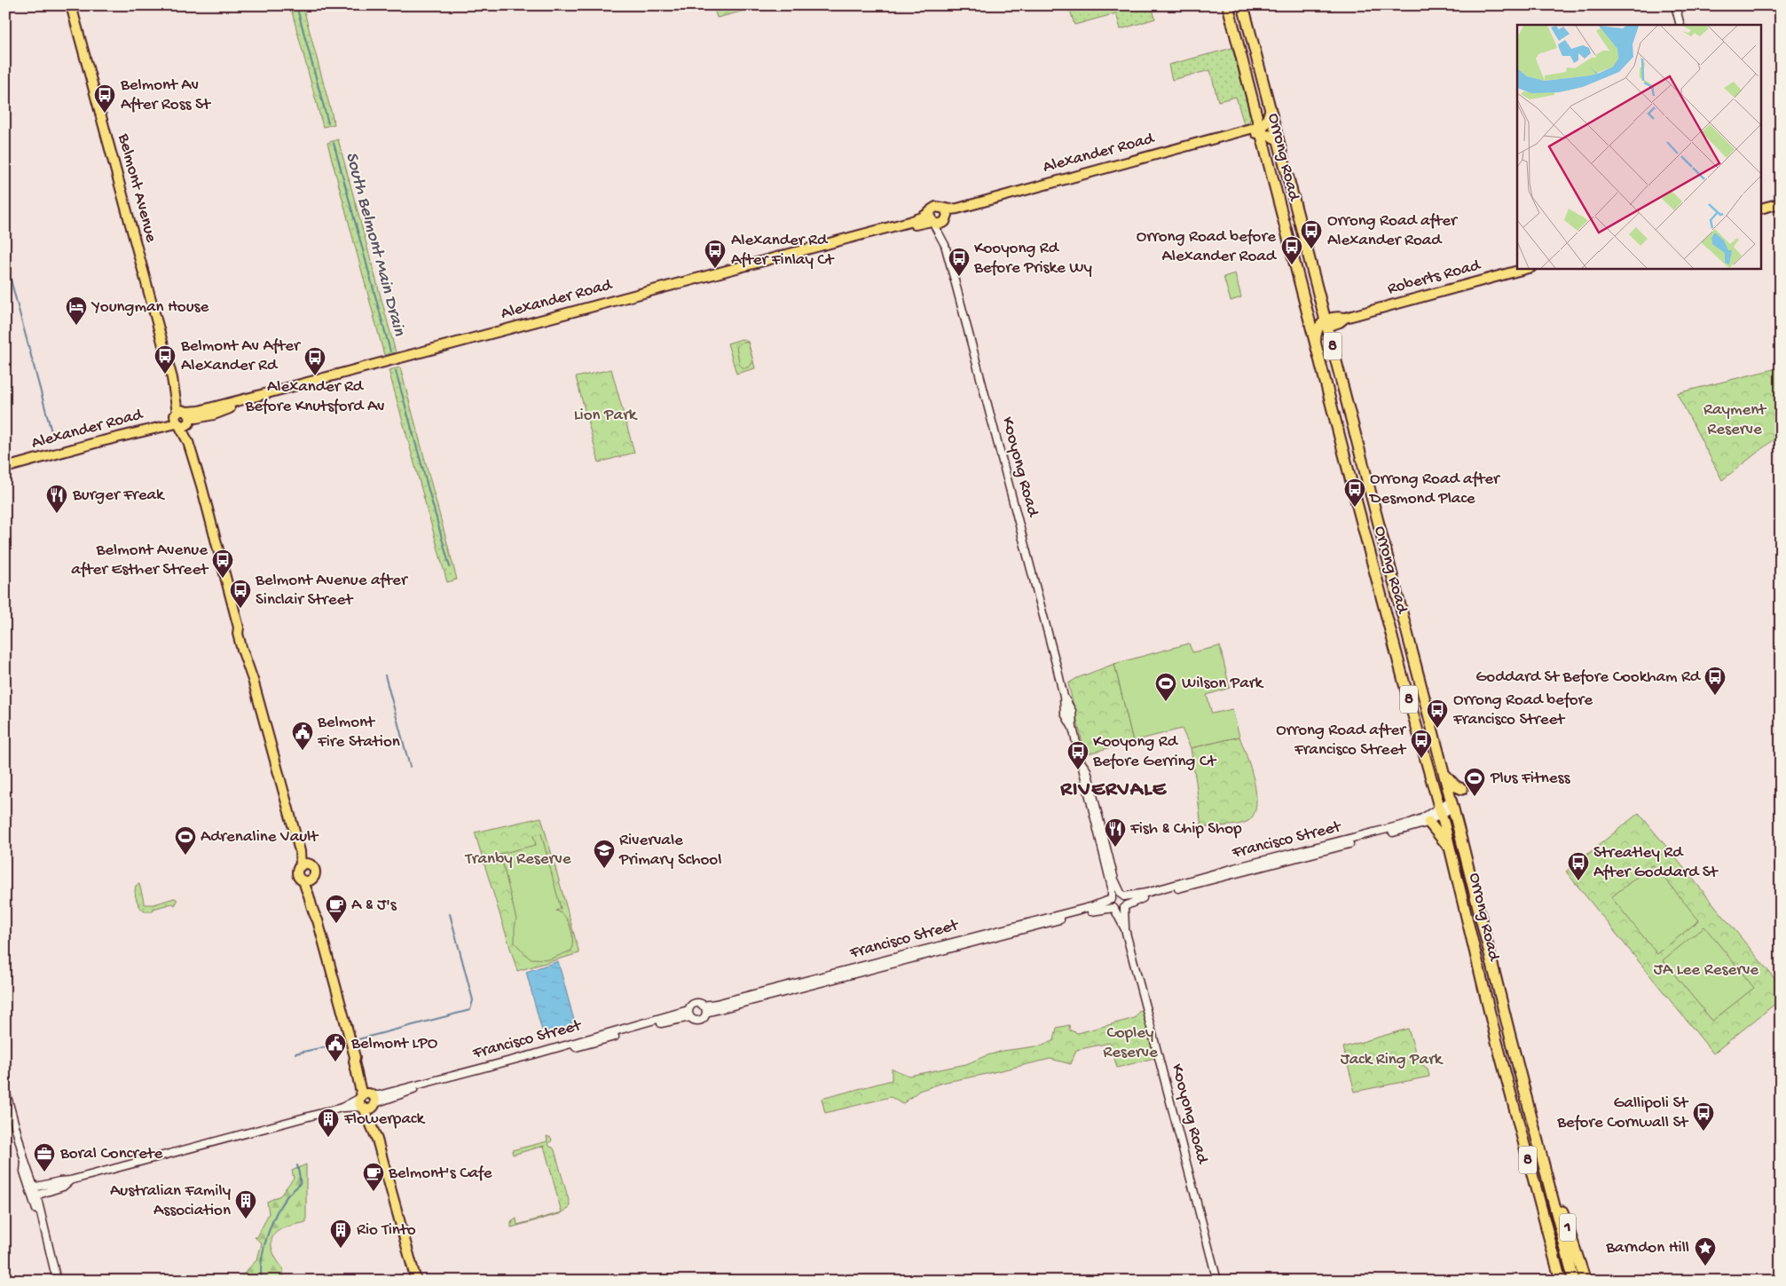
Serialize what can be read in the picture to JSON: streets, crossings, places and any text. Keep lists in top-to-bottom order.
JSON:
{
  "streets": {
    "highway": ["Orrong Road", "8", "1"],
    "main road": ["Alexander Road", "Belmont Avenue", "Roberts Road"],
    "street": ["Kooyong Road", "Francisco Street"]
  },
  "crossings": [
    ["Alexander Road", "Orrong Road"],
    ["Alexander Road", "Belmont Avenue"],
    ["Alexander Road", "Kooyong Road"],
    ["Orrong Road", "Roberts Road"],
    ["Orrong Road", "8"],
    ["Orrong Road", "Francisco Street"],
    ["Orrong Road", "1"],
    ["8", "1"],
    ["Kooyong Road", "Francisco Street"]
  ],
  "districts": ["RIVERVALE"],
  "water": ["South Belmont Main Drain"],
  "parks": [
    "Rayment Reserve",
    "Lion Park",
    "Tranby Reserve",
    "JA Lee Reserve",
    "Copley Reserve",
    "Jack Ring Park"
  ],
  "places": {
    "bus stop": [
      "Belmont Av After Ross St",
      "Orrong Road after Alexander Road",
      "Orrong Road before Alexander Road",
      "Alexander Rd After Finlay Ct",
      "Kooyong Rd Before Priske Wy",
      "Belmont Av After Alexander Rd",
      "Alexander Rd Before Knutsford Av",
      "Orrong Road after Desmond Place",
      "Belmont Avenue after Esther Street",
      "Belmont Avenue after Sinclair Street",
      "Goddard St Before Cookham Rd",
      "Orrong Road before Francisco Street",
      "Orrong Road after Francisco Street",
      "Kooyong Rd Before Gerring Ct",
      "Streatley Rd After Goddard St",
      "Gallipoli St Before Cornwall St"
    ],
    "hotel": ["Youngman House"],
    "restaurant": ["Burger Freak", "Fish & Chip Shop"],
    "sports": ["Wilson Park", "Plus Fitness", "Adrenaline Vault"],
    "public building": ["Belmont Fire Station", "Belmont LPO"],
    "school or university": ["Rivervale Primary School"],
    "cafe": ["A & J's", "Belmont's Cafe"],
    "building": ["Flowerpack", "Australian Family Association", "Rio Tinto"],
    "office": ["Boral Concrete"],
    "place": ["Barndon Hill"]
  }
}
